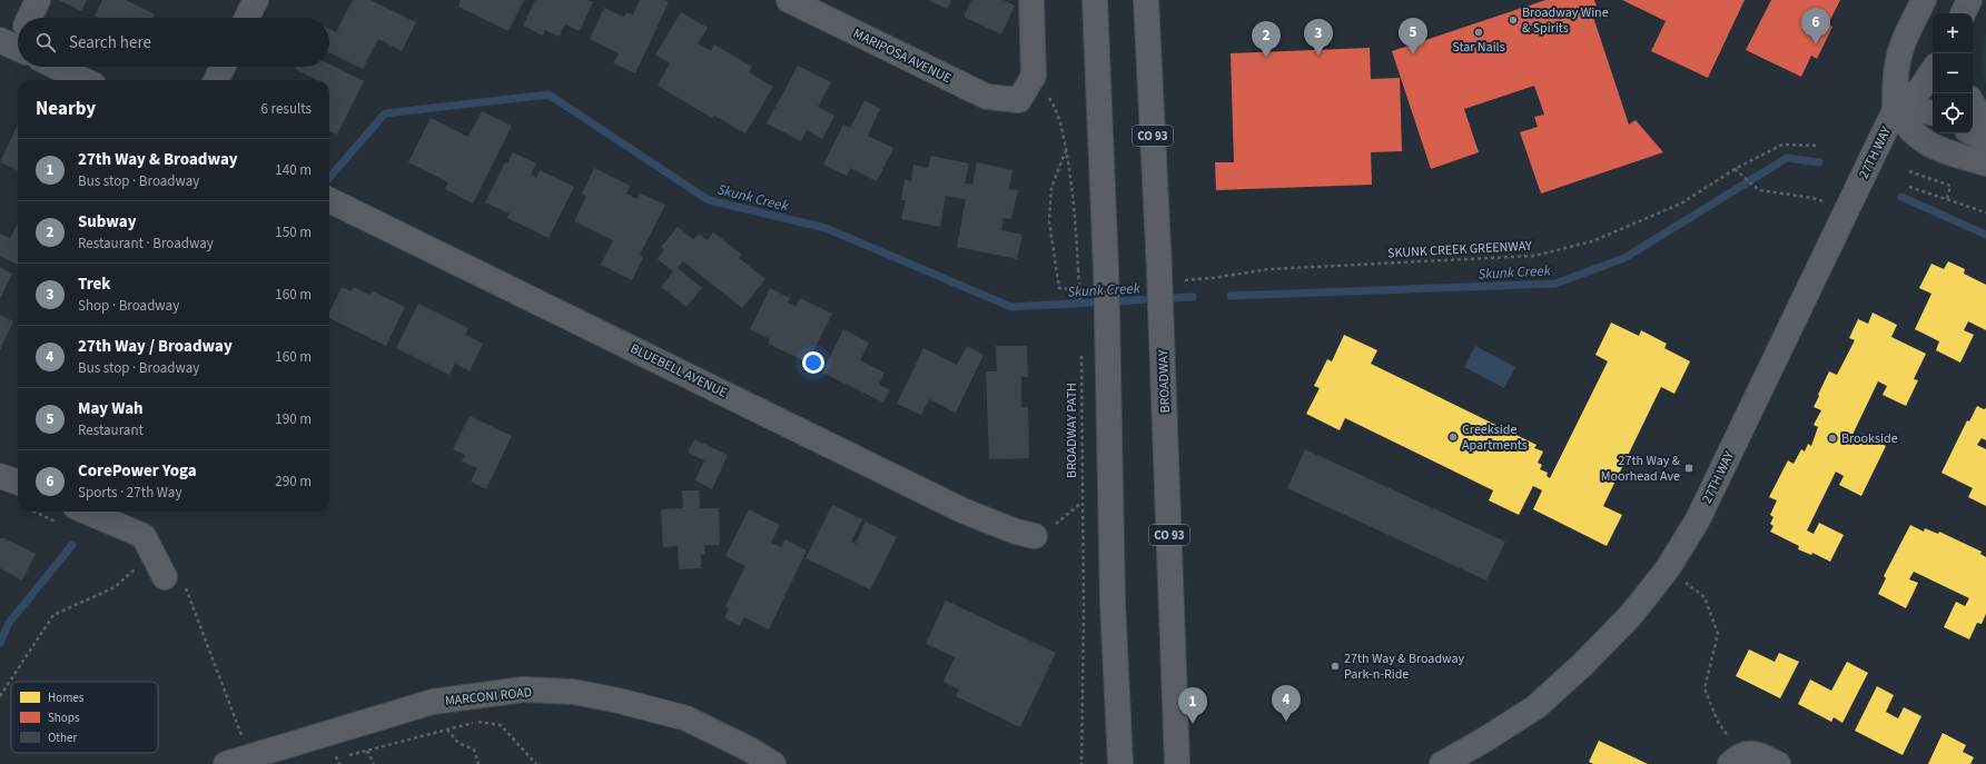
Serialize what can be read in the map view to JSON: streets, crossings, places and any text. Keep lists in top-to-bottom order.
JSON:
{
  "streets": {
    "main road": ["CO 93", "27TH WAY", "BROADWAY"],
    "street": ["MARIPOSA AVENUE", "BLUEBELL AVENUE", "MARCONI ROAD"],
    "path": ["SKUNK CREEK GREENWAY", "BROADWAY PATH"]
  },
  "water": ["Skunk Creek"],
  "places": {
    "other": [
      "Broadway Wine & Spirits",
      "Star Nails",
      "Creekside Apartments",
      "Brookside",
      "27th Way & Broadway Park-n-Ride"
    ],
    "transit": ["27th Way & Moorhead Ave"]
  },
  "legend": ["Homes", "Shops", "Other"],
  "page": {
    "pins": [
      "6",
      "5",
      "3",
      "2",
      "4",
      "1"
    ],
    "map_buttons": ["+", "−"],
    "search": "Search here",
    "heading": ["Nearby", "6 results"],
    "list": [
      {
        "mark": "1",
        "name": "27th Way & Broadway",
        "note": "Bus stop · Broadway",
        "value": "140 m"
      },
      {
        "mark": "2",
        "name": "Subway",
        "note": "Restaurant · Broadway",
        "value": "150 m"
      },
      {
        "mark": "3",
        "name": "Trek",
        "note": "Shop · Broadway",
        "value": "160 m"
      },
      {
        "mark": "4",
        "name": "27th Way / Broadway",
        "note": "Bus stop · Broadway",
        "value": "160 m"
      },
      {
        "mark": "5",
        "name": "May Wah",
        "note": "Restaurant",
        "value": "190 m"
      },
      {
        "mark": "6",
        "name": "CorePower Yoga",
        "note": "Sports · 27th Way",
        "value": "290 m"
      }
    ]
  }
}
